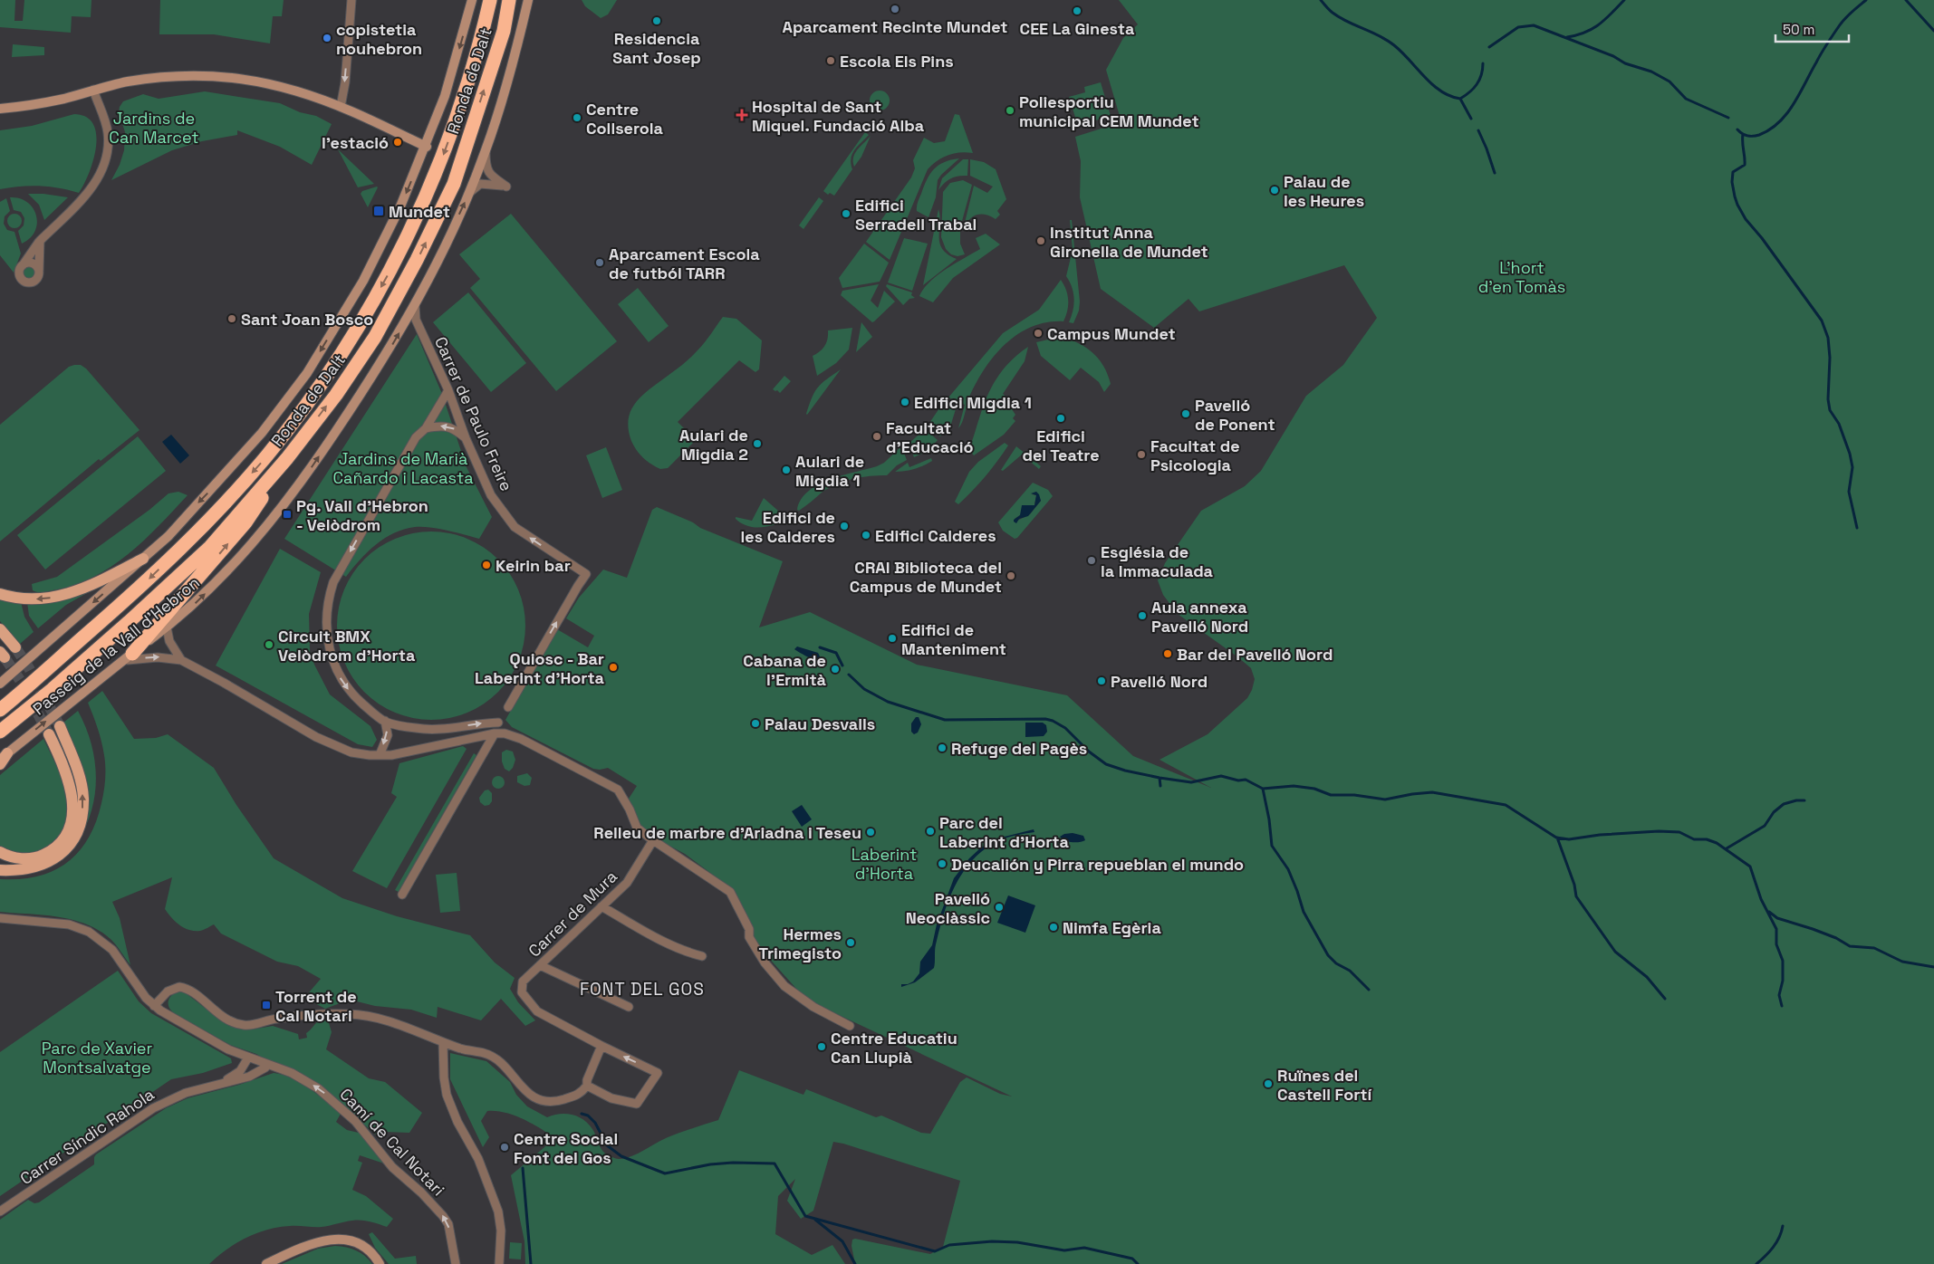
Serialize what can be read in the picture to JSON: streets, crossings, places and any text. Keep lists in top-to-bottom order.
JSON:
{
  "streets": {
    "highway": ["Ronda de Dalt"],
    "street": [
      "Carrer de Paulo Freire",
      "Passeig de la Vall d'Hebron",
      "Carrer de Mura",
      "Carrer Síndic Rahola",
      "Camí de Cal Notari"
    ]
  },
  "crossings": [
    ["Carrer de Paulo Freire", "Passeig de la Vall d'Hebron"],
    ["Carrer Síndic Rahola", "Camí de Cal Notari"]
  ],
  "one_way": ["Camí de Cal Notari"],
  "districts": ["FONT DEL GOS"],
  "parks": [
    "Jardins de Can Marcet",
    "L'hort d'en Tomàs",
    "Jardins de Marià Cañardo i Lacasta",
    "Laberint d'Horta",
    "Parc de Xavier Montsalvatge"
  ],
  "places": {
    "other": [
      "Aparcament Recinte Mundet",
      "CEE La Ginesta",
      "Residencia Sant Josep",
      "copistetia nouhebron",
      "Escola Els Pins",
      "Poliesportiu municipal CEM Mundet",
      "Centre Collserola",
      "l'estació",
      "Palau de les Heures",
      "Edifici Serradell Trabal",
      "Institut Anna Gironella de Mundet",
      "Aparcament Escola de futból TARR",
      "Sant Joan Bosco",
      "Campus Mundet",
      "Edifici Migdia 1",
      "Pavelló de Ponent",
      "Edifici del Teatre",
      "Facultat d'Educació",
      "Aulari de Migdia 2",
      "Facultat de Psicologia",
      "Aulari de Migdia 1",
      "Edifici de les Calderes",
      "Edifici Calderes",
      "Església de la Immaculada",
      "Keirin bar",
      "CRAI Biblioteca del Campus de Mundet",
      "Aula annexa Pavelló Nord",
      "Edifici de Manteniment",
      "Circuit BMX Velòdrom d'Horta",
      "Bar del Pavelló Nord",
      "Quiosc - Bar Laberint d'Horta",
      "Cabana de l'Ermità",
      "Pavelló Nord",
      "Palau Desvalls",
      "Refuge del Pagès",
      "Parc del Laberint d'Horta",
      "Relleu de marbre d'Ariadna i Teseu",
      "Deucalión y Pirra repueblan el mundo",
      "Pavelló Neoclàssic",
      "Nimfa Egèria",
      "Hermes Trimegisto",
      "Centre Educatiu Can Llupià",
      "Ruïnes del Castell Fortí",
      "Centre Social Font del Gos"
    ],
    "health": ["Hospital de Sant Miquel. Fundació Alba"],
    "transit": ["Mundet", "Pg. Vall d'Hebron - Velòdrom", "Torrent de Cal Notari"]
  },
  "scale_bar": "50 m"
}
